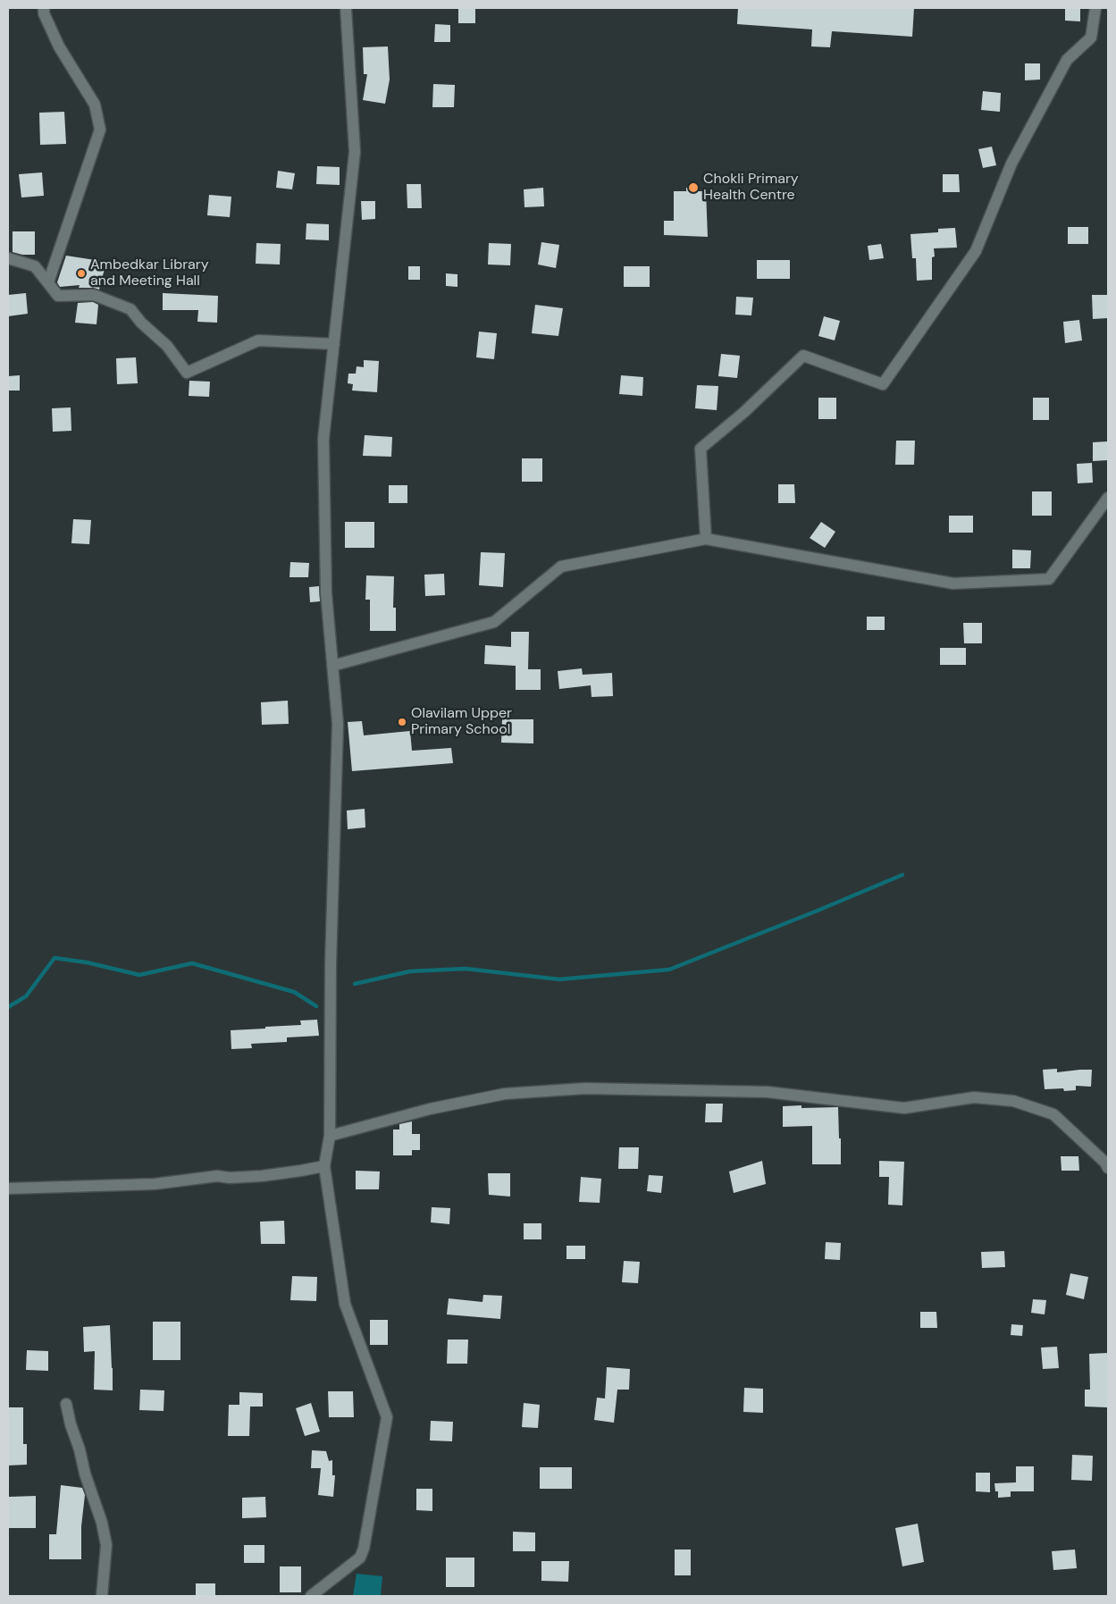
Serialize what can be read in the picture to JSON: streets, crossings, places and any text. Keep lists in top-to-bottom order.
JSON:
{
  "places": ["Chokli Primary Health Centre", "Ambedkar Library and Meeting Hall", "Olavilam Upper Primary School"]
}
